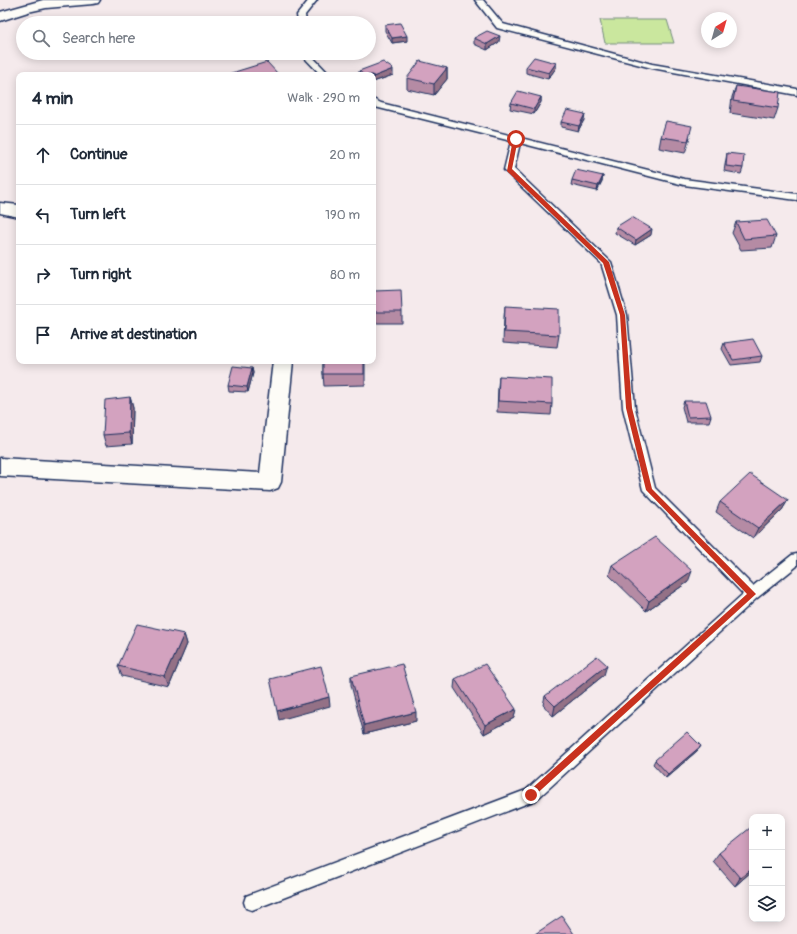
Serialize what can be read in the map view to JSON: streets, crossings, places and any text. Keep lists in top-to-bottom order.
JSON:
{
  "north": "top right",
  "page": {
    "search": "Search here",
    "heading": ["4 min", "Walk · 290 m"],
    "list": [
      ["Continue", "20 m"],
      ["Turn left", "190 m"],
      ["Turn right", "80 m"],
      "Arrive at destination"
    ],
    "map_buttons": ["+", "−"]
  }
}
